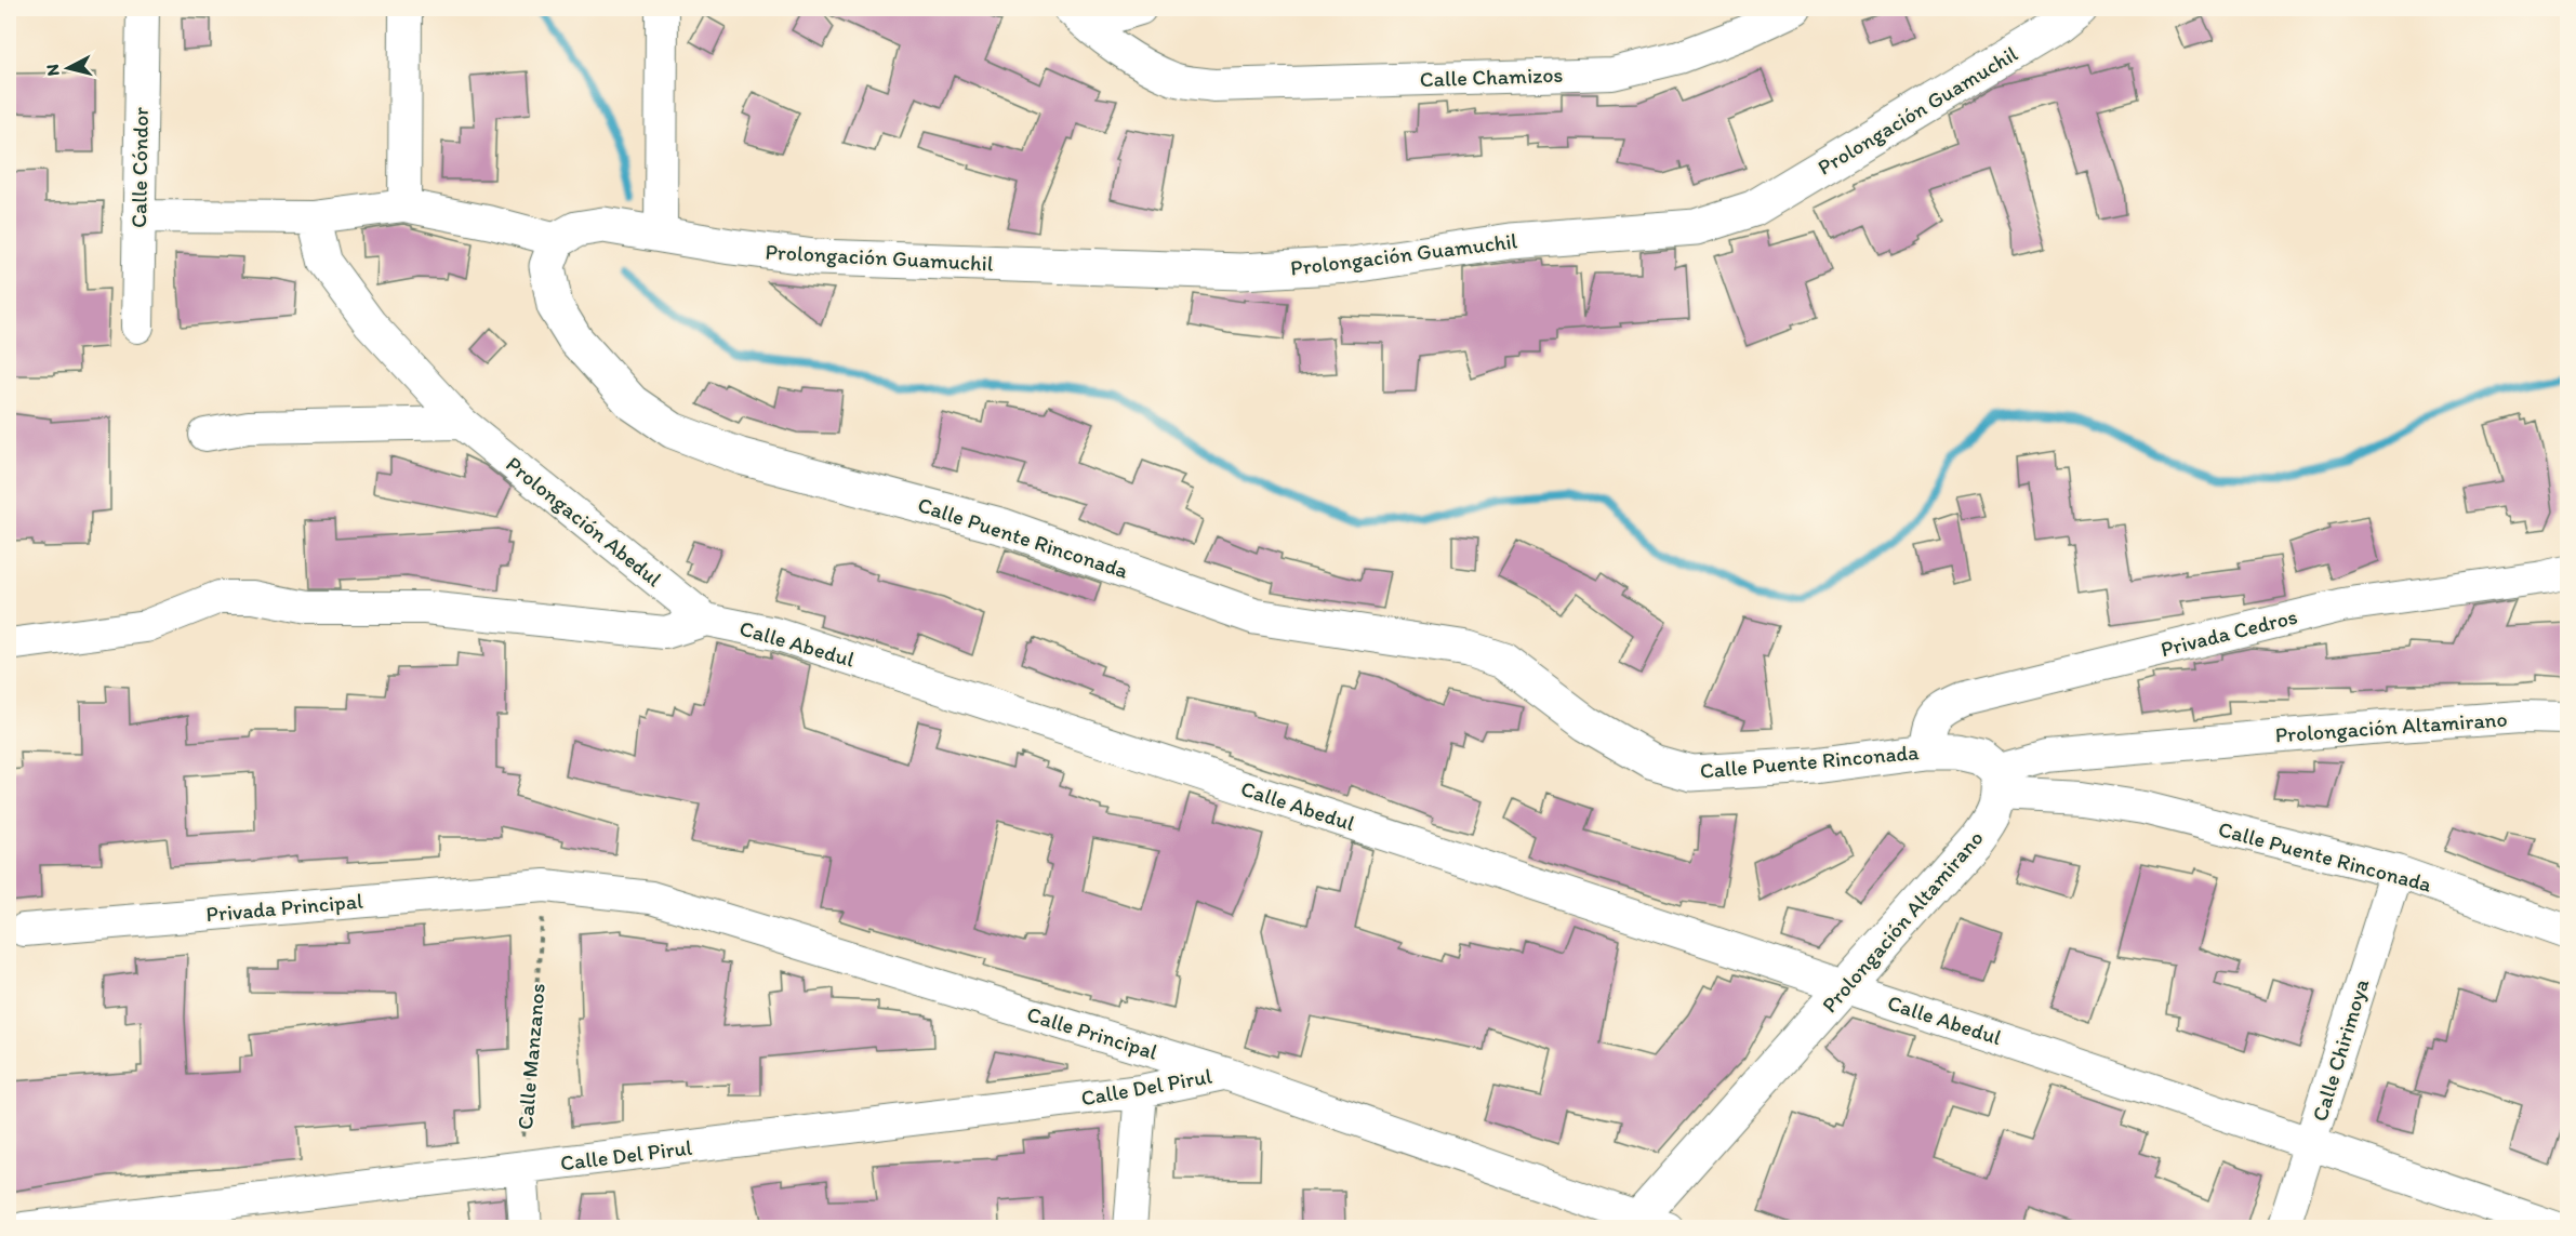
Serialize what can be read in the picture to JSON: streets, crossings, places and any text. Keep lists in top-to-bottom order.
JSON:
{
  "streets": {
    "street": [
      "Calle Chamizos",
      "Prolongación Guamuchil",
      "Calle Cóndor",
      "Prolongación Abedul",
      "Calle Puente Rinconada",
      "Privada Cedros",
      "Calle Abedul",
      "Prolongación Altamirano",
      "Privada Principal",
      "Calle Principal",
      "Calle Chirimoya",
      "Calle Del Pirul"
    ],
    "path": ["Calle Manzanos"]
  },
  "crossings": [
    ["Prolongación Guamuchil", "Calle Puente Rinconada"],
    ["Prolongación Abedul", "Calle Abedul"],
    ["Calle Puente Rinconada", "Privada Cedros"],
    ["Calle Puente Rinconada", "Prolongación Altamirano"],
    ["Calle Puente Rinconada", "Calle Chirimoya"],
    ["Calle Abedul", "Prolongación Altamirano"],
    ["Calle Abedul", "Calle Chirimoya"],
    ["Prolongación Altamirano", "Calle Principal"],
    ["Privada Principal", "Calle Principal"],
    ["Privada Principal", "Calle Manzanos"],
    ["Calle Principal", "Calle Manzanos"],
    ["Calle Principal", "Calle Del Pirul"],
    ["Calle Manzanos", "Calle Del Pirul"]
  ],
  "north": "left"
}
